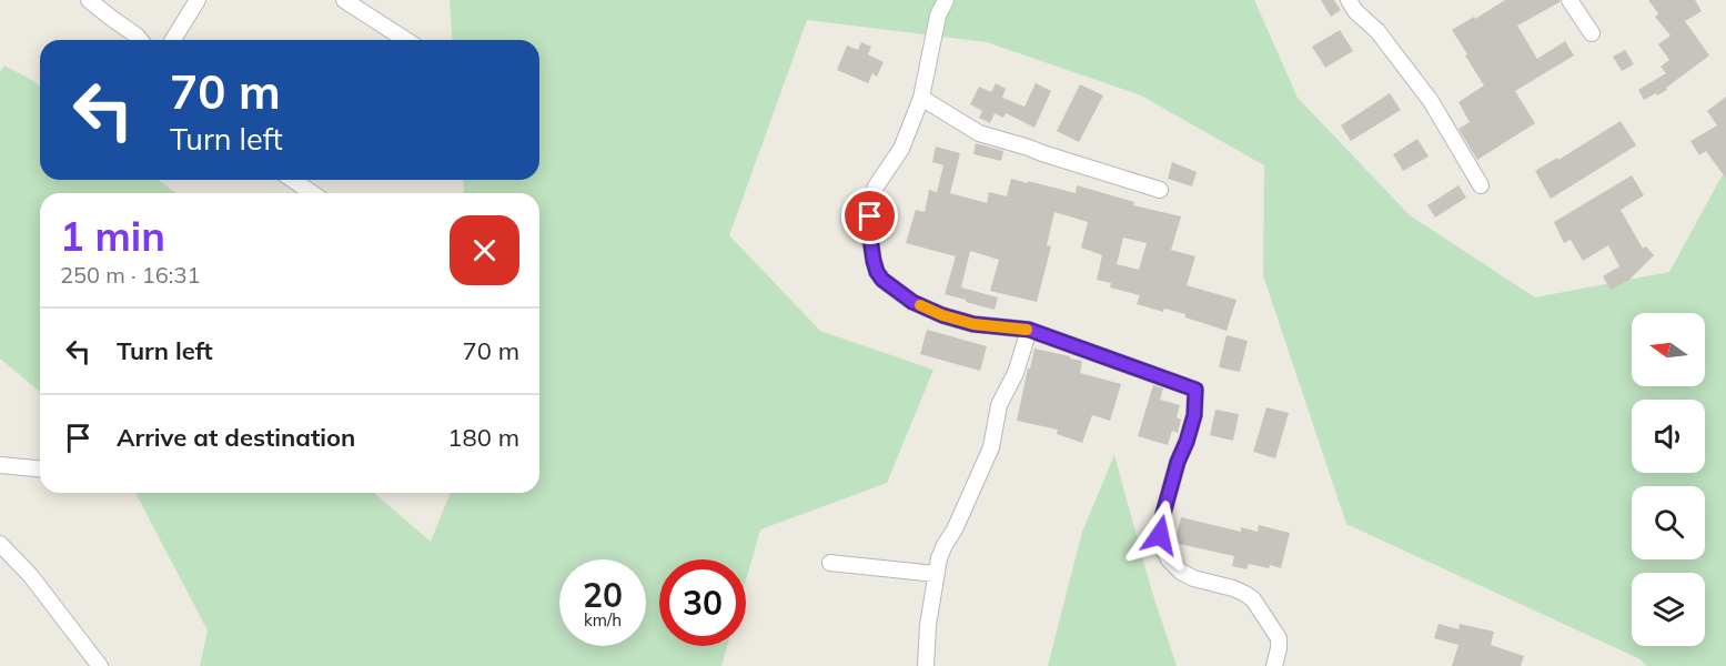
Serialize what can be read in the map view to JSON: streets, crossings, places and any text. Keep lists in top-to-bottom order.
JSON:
{
  "north": "left",
  "page": {
    "turn": ["70 m", "Turn left"],
    "heading": ["1 min", "250 m · 16:31"],
    "list": [
      {
        "name": "Turn left",
        "value": "70 m"
      },
      {
        "name": "Arrive at destination",
        "value": "180 m"
      }
    ],
    "speed": "20 km/h",
    "limit": "30"
  }
}
